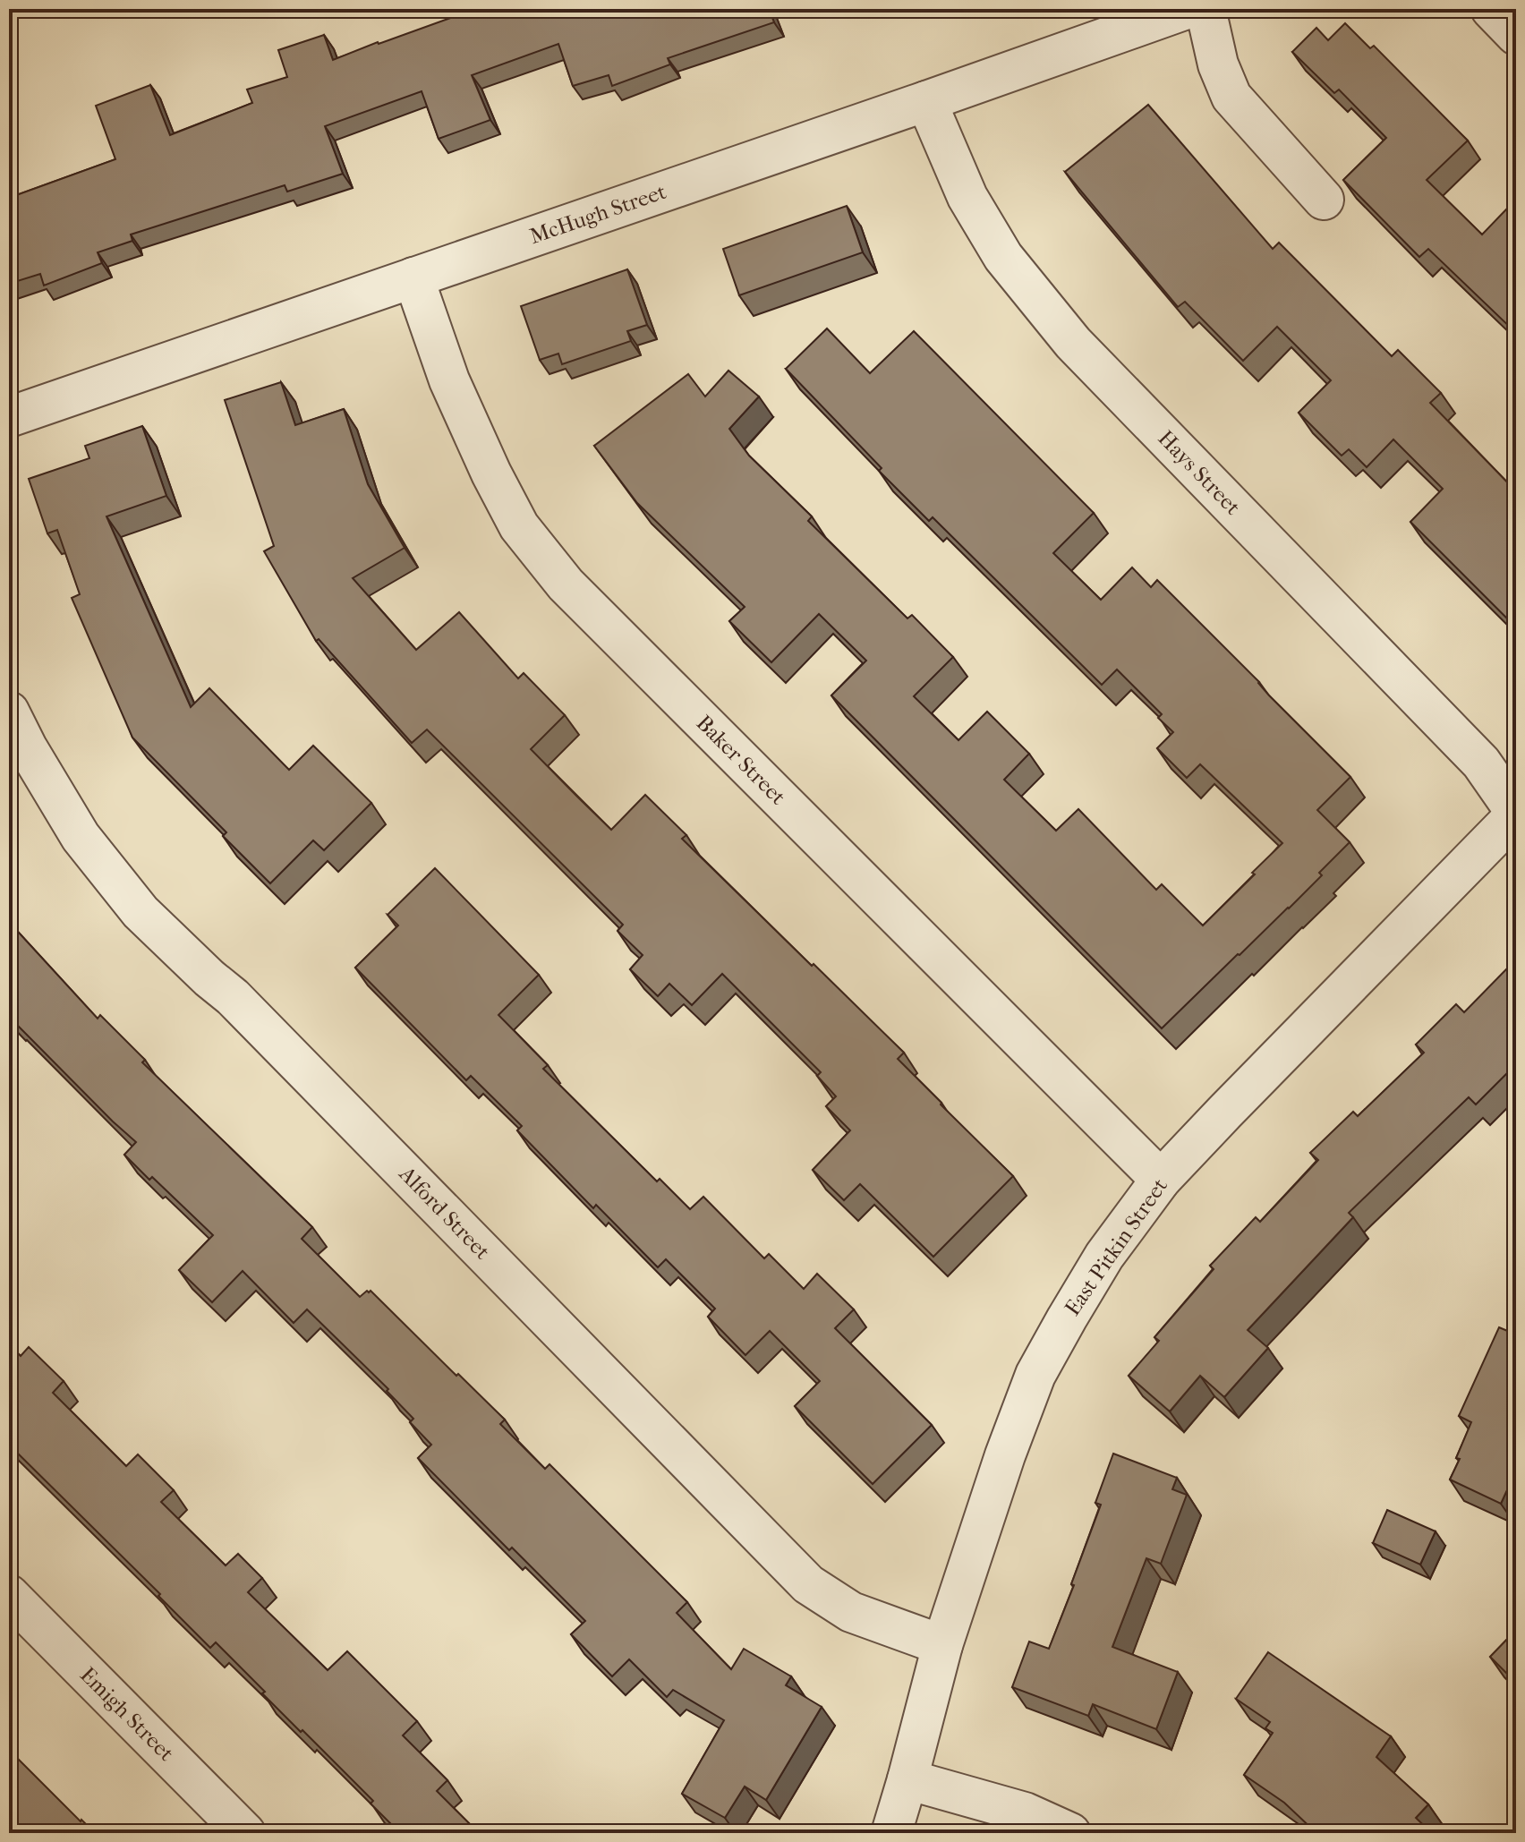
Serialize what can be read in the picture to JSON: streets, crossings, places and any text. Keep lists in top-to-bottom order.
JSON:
{
  "streets": {
    "street": [
      "McHugh Street",
      "Hays Street",
      "Baker Street",
      "Alford Street",
      "East Pitkin Street",
      "Emigh Street"
    ]
  },
  "crossings": [
    ["McHugh Street", "Hays Street"],
    ["McHugh Street", "Baker Street"],
    ["Hays Street", "East Pitkin Street"],
    ["Baker Street", "East Pitkin Street"],
    ["Alford Street", "East Pitkin Street"]
  ]
}
